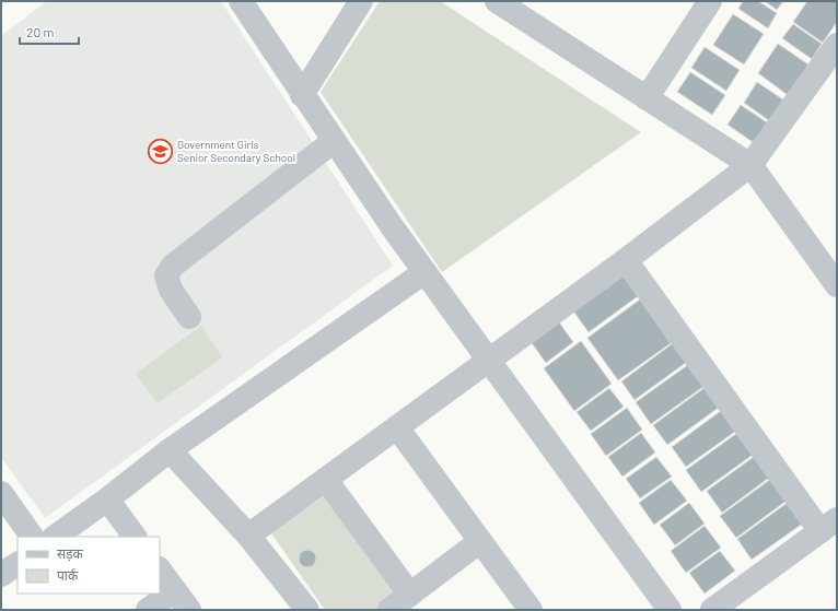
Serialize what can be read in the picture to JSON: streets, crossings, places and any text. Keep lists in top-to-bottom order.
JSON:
{
  "places": {
    "school or university": ["Government Girls Senior Secondary School"]
  },
  "legend": ["सड़क", "पार्क"],
  "scale_bar": "20 m"
}
